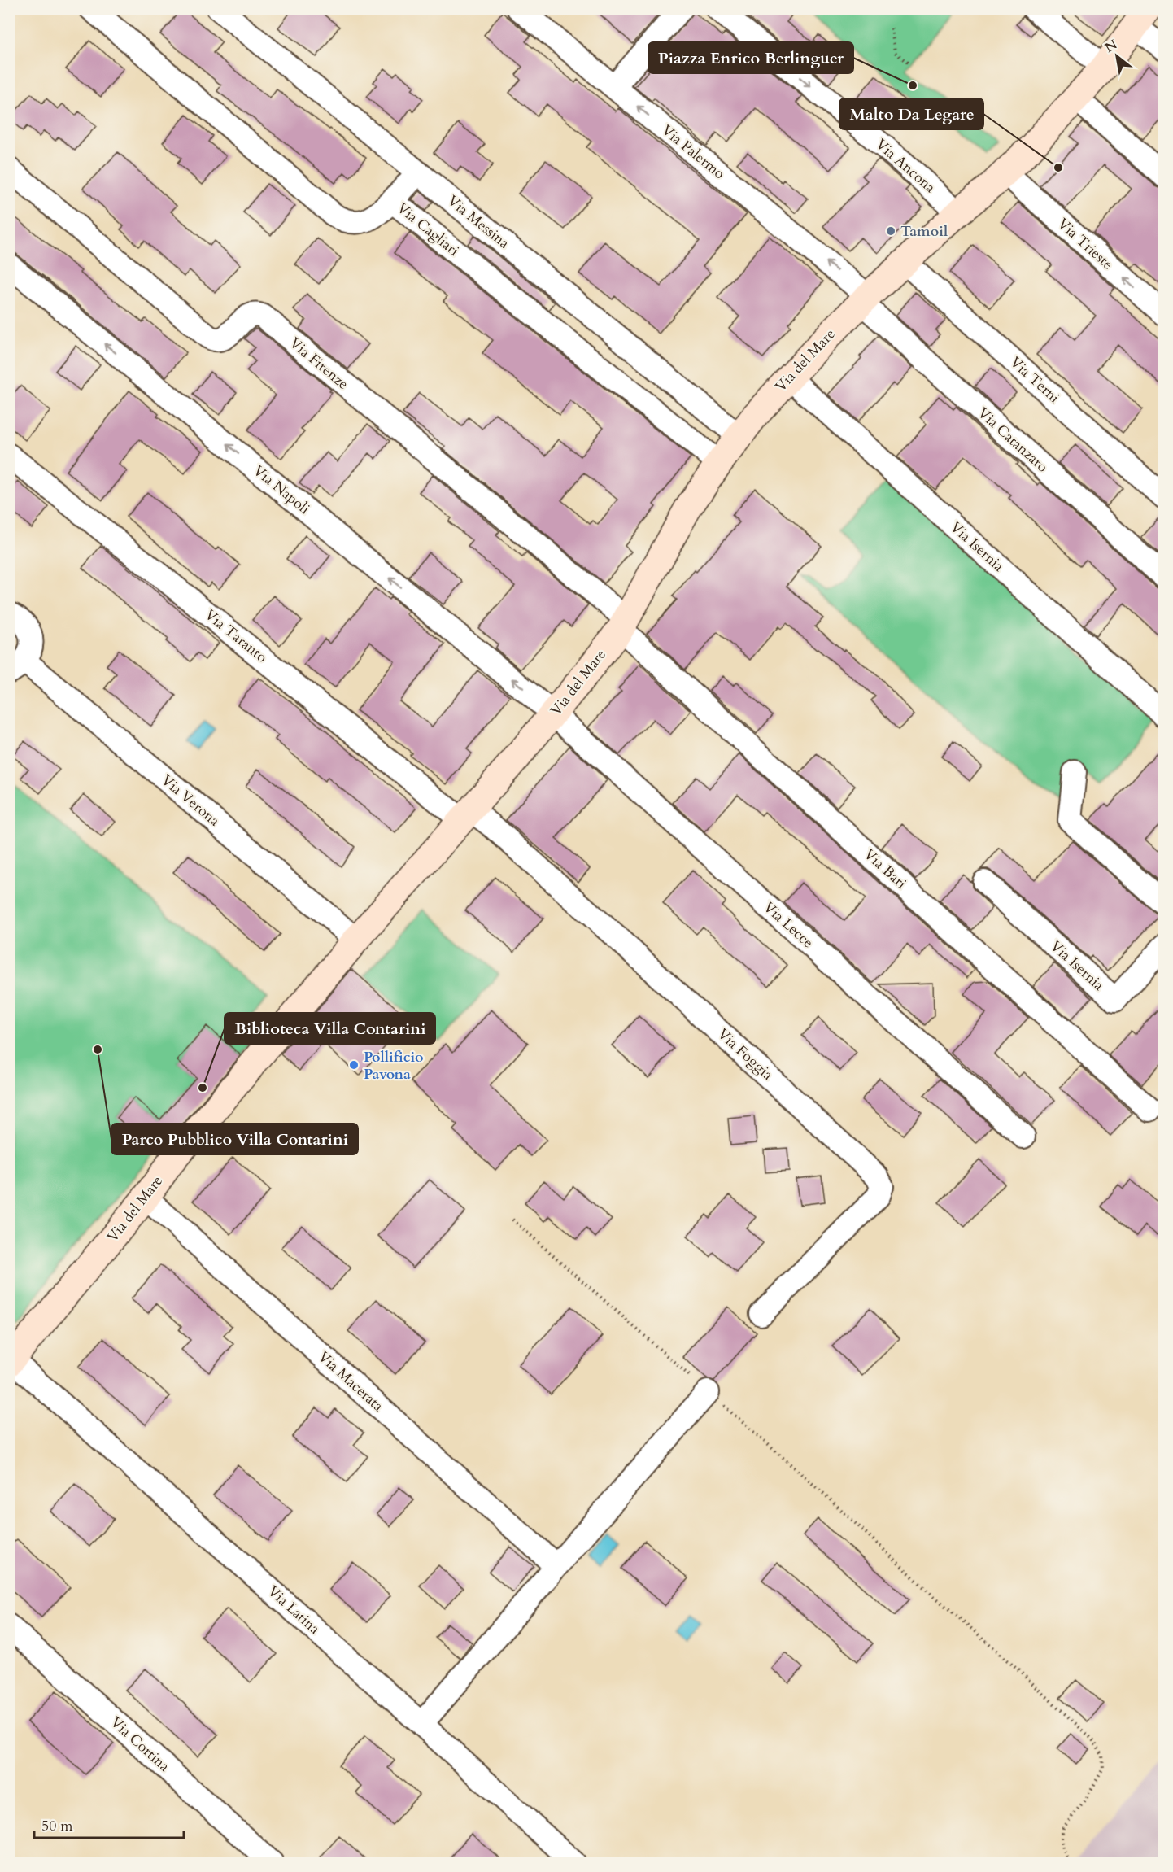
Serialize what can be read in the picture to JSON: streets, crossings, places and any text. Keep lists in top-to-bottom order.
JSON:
{
  "streets": {
    "main road": ["Via del Mare"],
    "street": [
      "Via Palermo",
      "Via Ancona",
      "Via Messina",
      "Via Cagliari",
      "Via Trieste",
      "Via Firenze",
      "Via Terni",
      "Via Catanzaro",
      "Via Napoli",
      "Via Isernia",
      "Via Taranto",
      "Via Verona",
      "Via Bari",
      "Via Lecce",
      "Via Foggia",
      "Via Macerata",
      "Via Latina",
      "Via Cortina"
    ]
  },
  "crossings": [
    ["Via Palermo", "Via del Mare"],
    ["Via Palermo", "Via Catanzaro"],
    ["Via Ancona", "Via del Mare"],
    ["Via Messina", "Via del Mare"],
    ["Via Cagliari", "Via del Mare"],
    ["Via Trieste", "Via del Mare"],
    ["Via del Mare", "Via Firenze"],
    ["Via del Mare", "Via Terni"],
    ["Via del Mare", "Via Catanzaro"],
    ["Via del Mare", "Via Napoli"],
    ["Via del Mare", "Via Isernia"],
    ["Via del Mare", "Via Taranto"],
    ["Via del Mare", "Via Verona"],
    ["Via del Mare", "Via Bari"],
    ["Via del Mare", "Via Lecce"],
    ["Via del Mare", "Via Foggia"],
    ["Via del Mare", "Via Macerata"],
    ["Via del Mare", "Via Latina"],
    ["Via Firenze", "Via Bari"],
    ["Via Napoli", "Via Lecce"],
    ["Via Taranto", "Via Foggia"]
  ],
  "one_way": ["Via Palermo", "Via Ancona", "Via Napoli"],
  "places": [
    "Piazza Enrico Berlinguer",
    "Malto Da Legare",
    "Tamoil",
    "Parco Pubblico Villa Contarini",
    "Pollificio Pavona",
    "Biblioteca Villa Contarini"
  ],
  "scale_bar": "50 m",
  "north": "top left"
}
